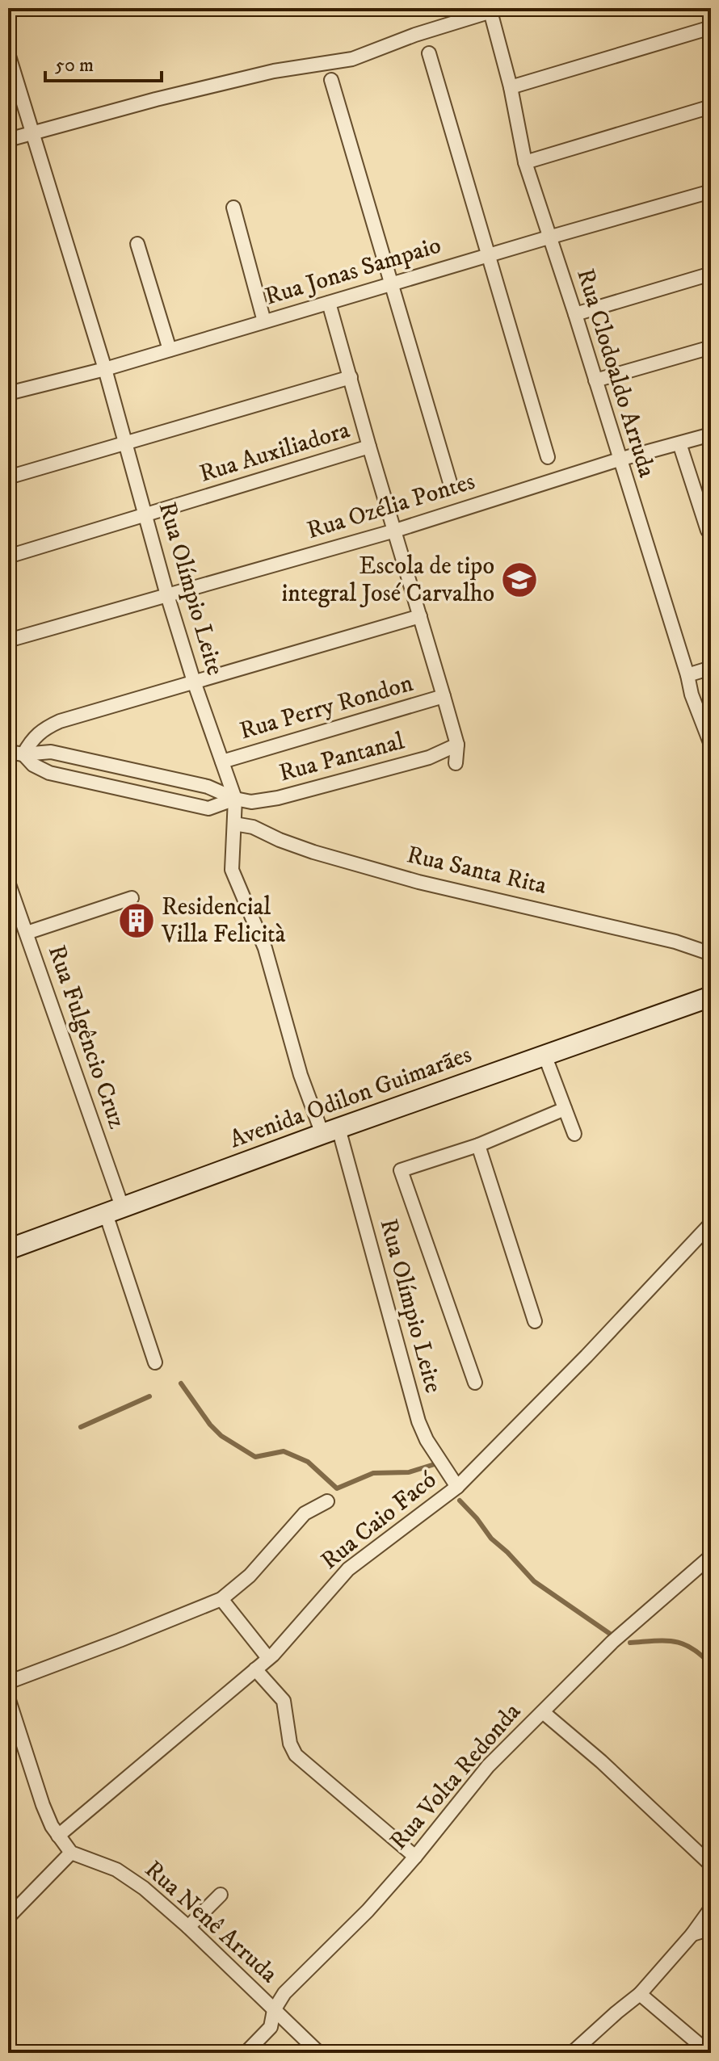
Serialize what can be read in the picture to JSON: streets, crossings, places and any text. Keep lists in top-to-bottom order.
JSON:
{
  "streets": {
    "street": [
      "Rua Jonas Sampaio",
      "Rua Clodoaldo Arruda",
      "Rua Auxiliadora",
      "Rua Ozélia Pontes",
      "Rua Olímpio Leite",
      "Rua Perry Rondon",
      "Rua Pantanal",
      "Rua Santa Rita",
      "Rua Fulgêncio Cruz",
      "Avenida Odilon Guimarães",
      "Rua Caio Facó",
      "Rua Volta Redonda",
      "Rua Nenê Arruda"
    ]
  },
  "crossings": [
    ["Rua Jonas Sampaio", "Rua Clodoaldo Arruda"],
    ["Rua Jonas Sampaio", "Rua Olímpio Leite"],
    ["Rua Clodoaldo Arruda", "Rua Ozélia Pontes"],
    ["Rua Auxiliadora", "Rua Olímpio Leite"],
    ["Rua Ozélia Pontes", "Rua Olímpio Leite"],
    ["Rua Olímpio Leite", "Rua Perry Rondon"],
    ["Rua Olímpio Leite", "Rua Pantanal"],
    ["Rua Olímpio Leite", "Rua Santa Rita"],
    ["Rua Olímpio Leite", "Avenida Odilon Guimarães"],
    ["Rua Olímpio Leite", "Rua Caio Facó"],
    ["Rua Fulgêncio Cruz", "Avenida Odilon Guimarães"],
    ["Rua Volta Redonda", "Rua Nenê Arruda"]
  ],
  "places": {
    "school or university": ["Escola de tipo integral José Carvalho"],
    "building": ["Residencial Villa Felicità"]
  },
  "scale_bar": "50 m"
}
